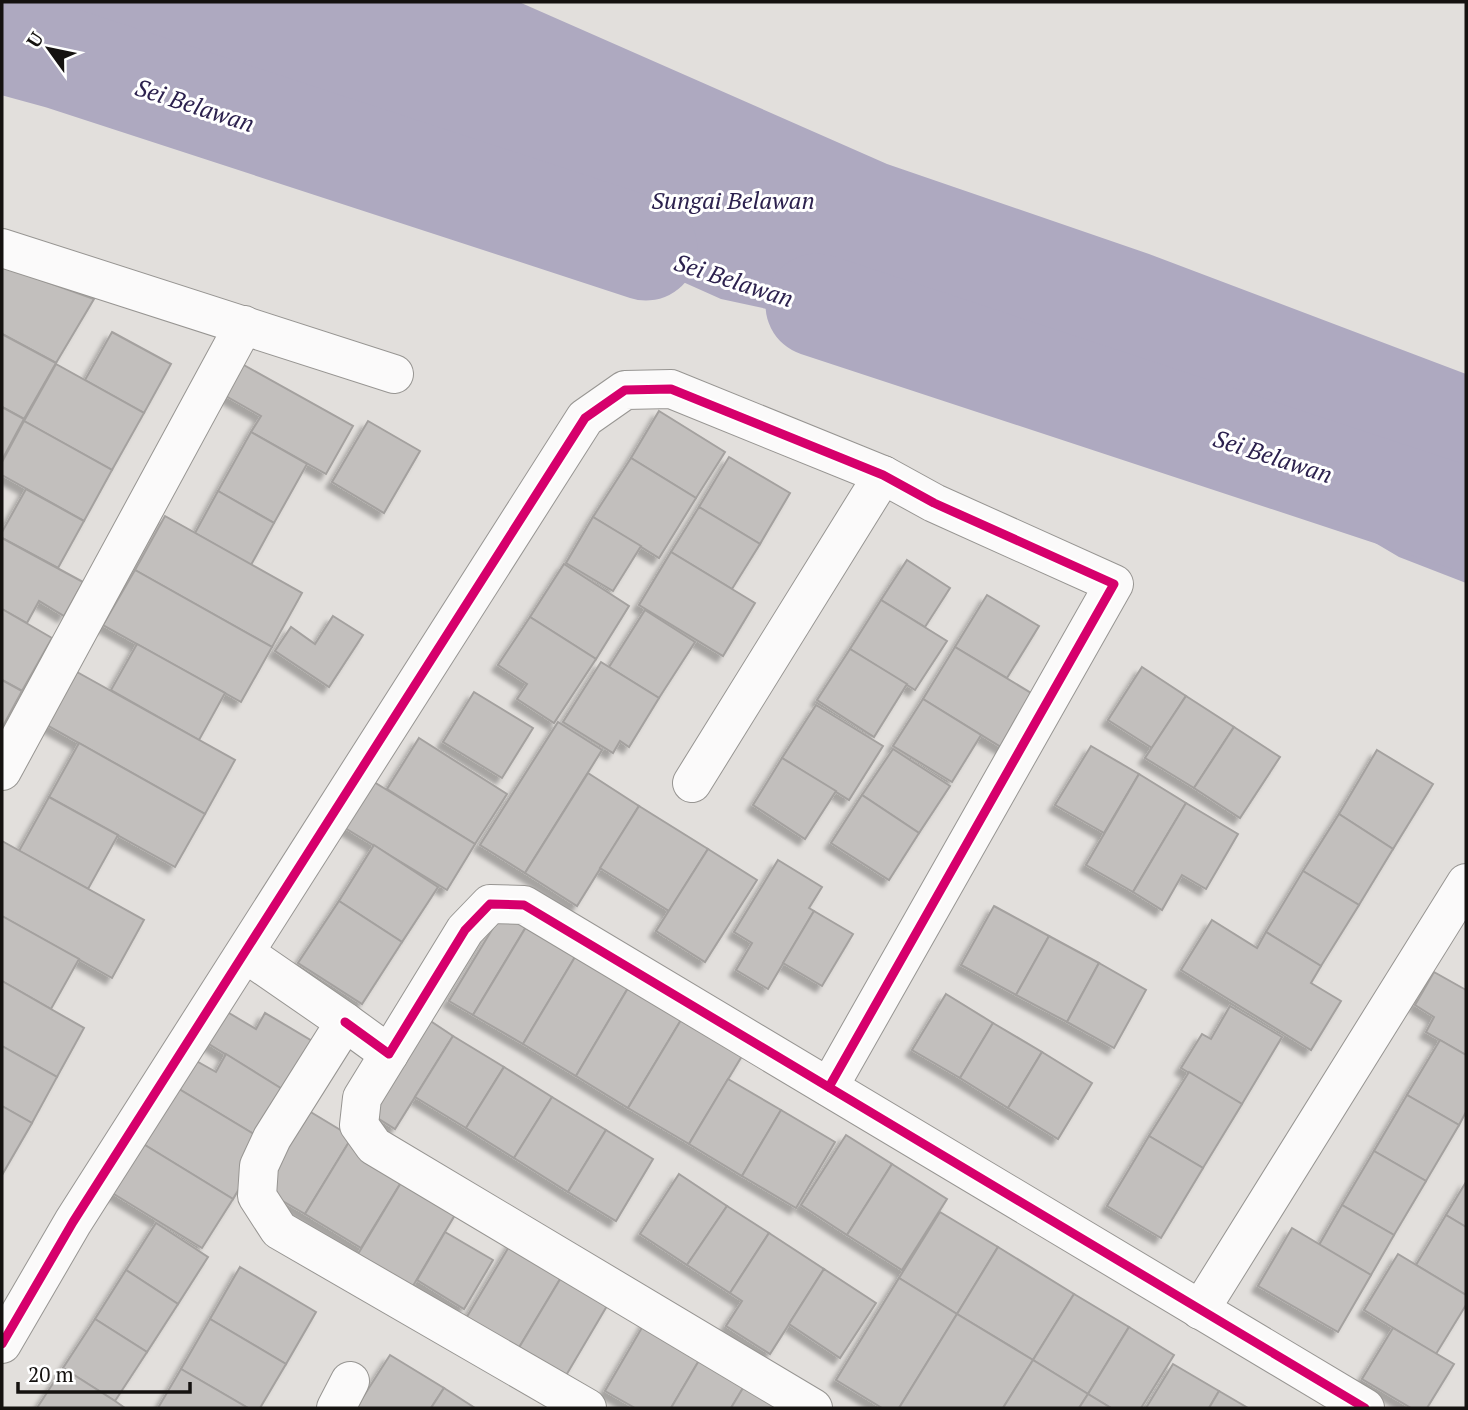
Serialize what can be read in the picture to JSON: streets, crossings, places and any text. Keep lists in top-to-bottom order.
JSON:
{
  "water": ["Sei Belawan", "Sungai Belawan"],
  "scale_bar": "20 m",
  "north": "top left"
}
